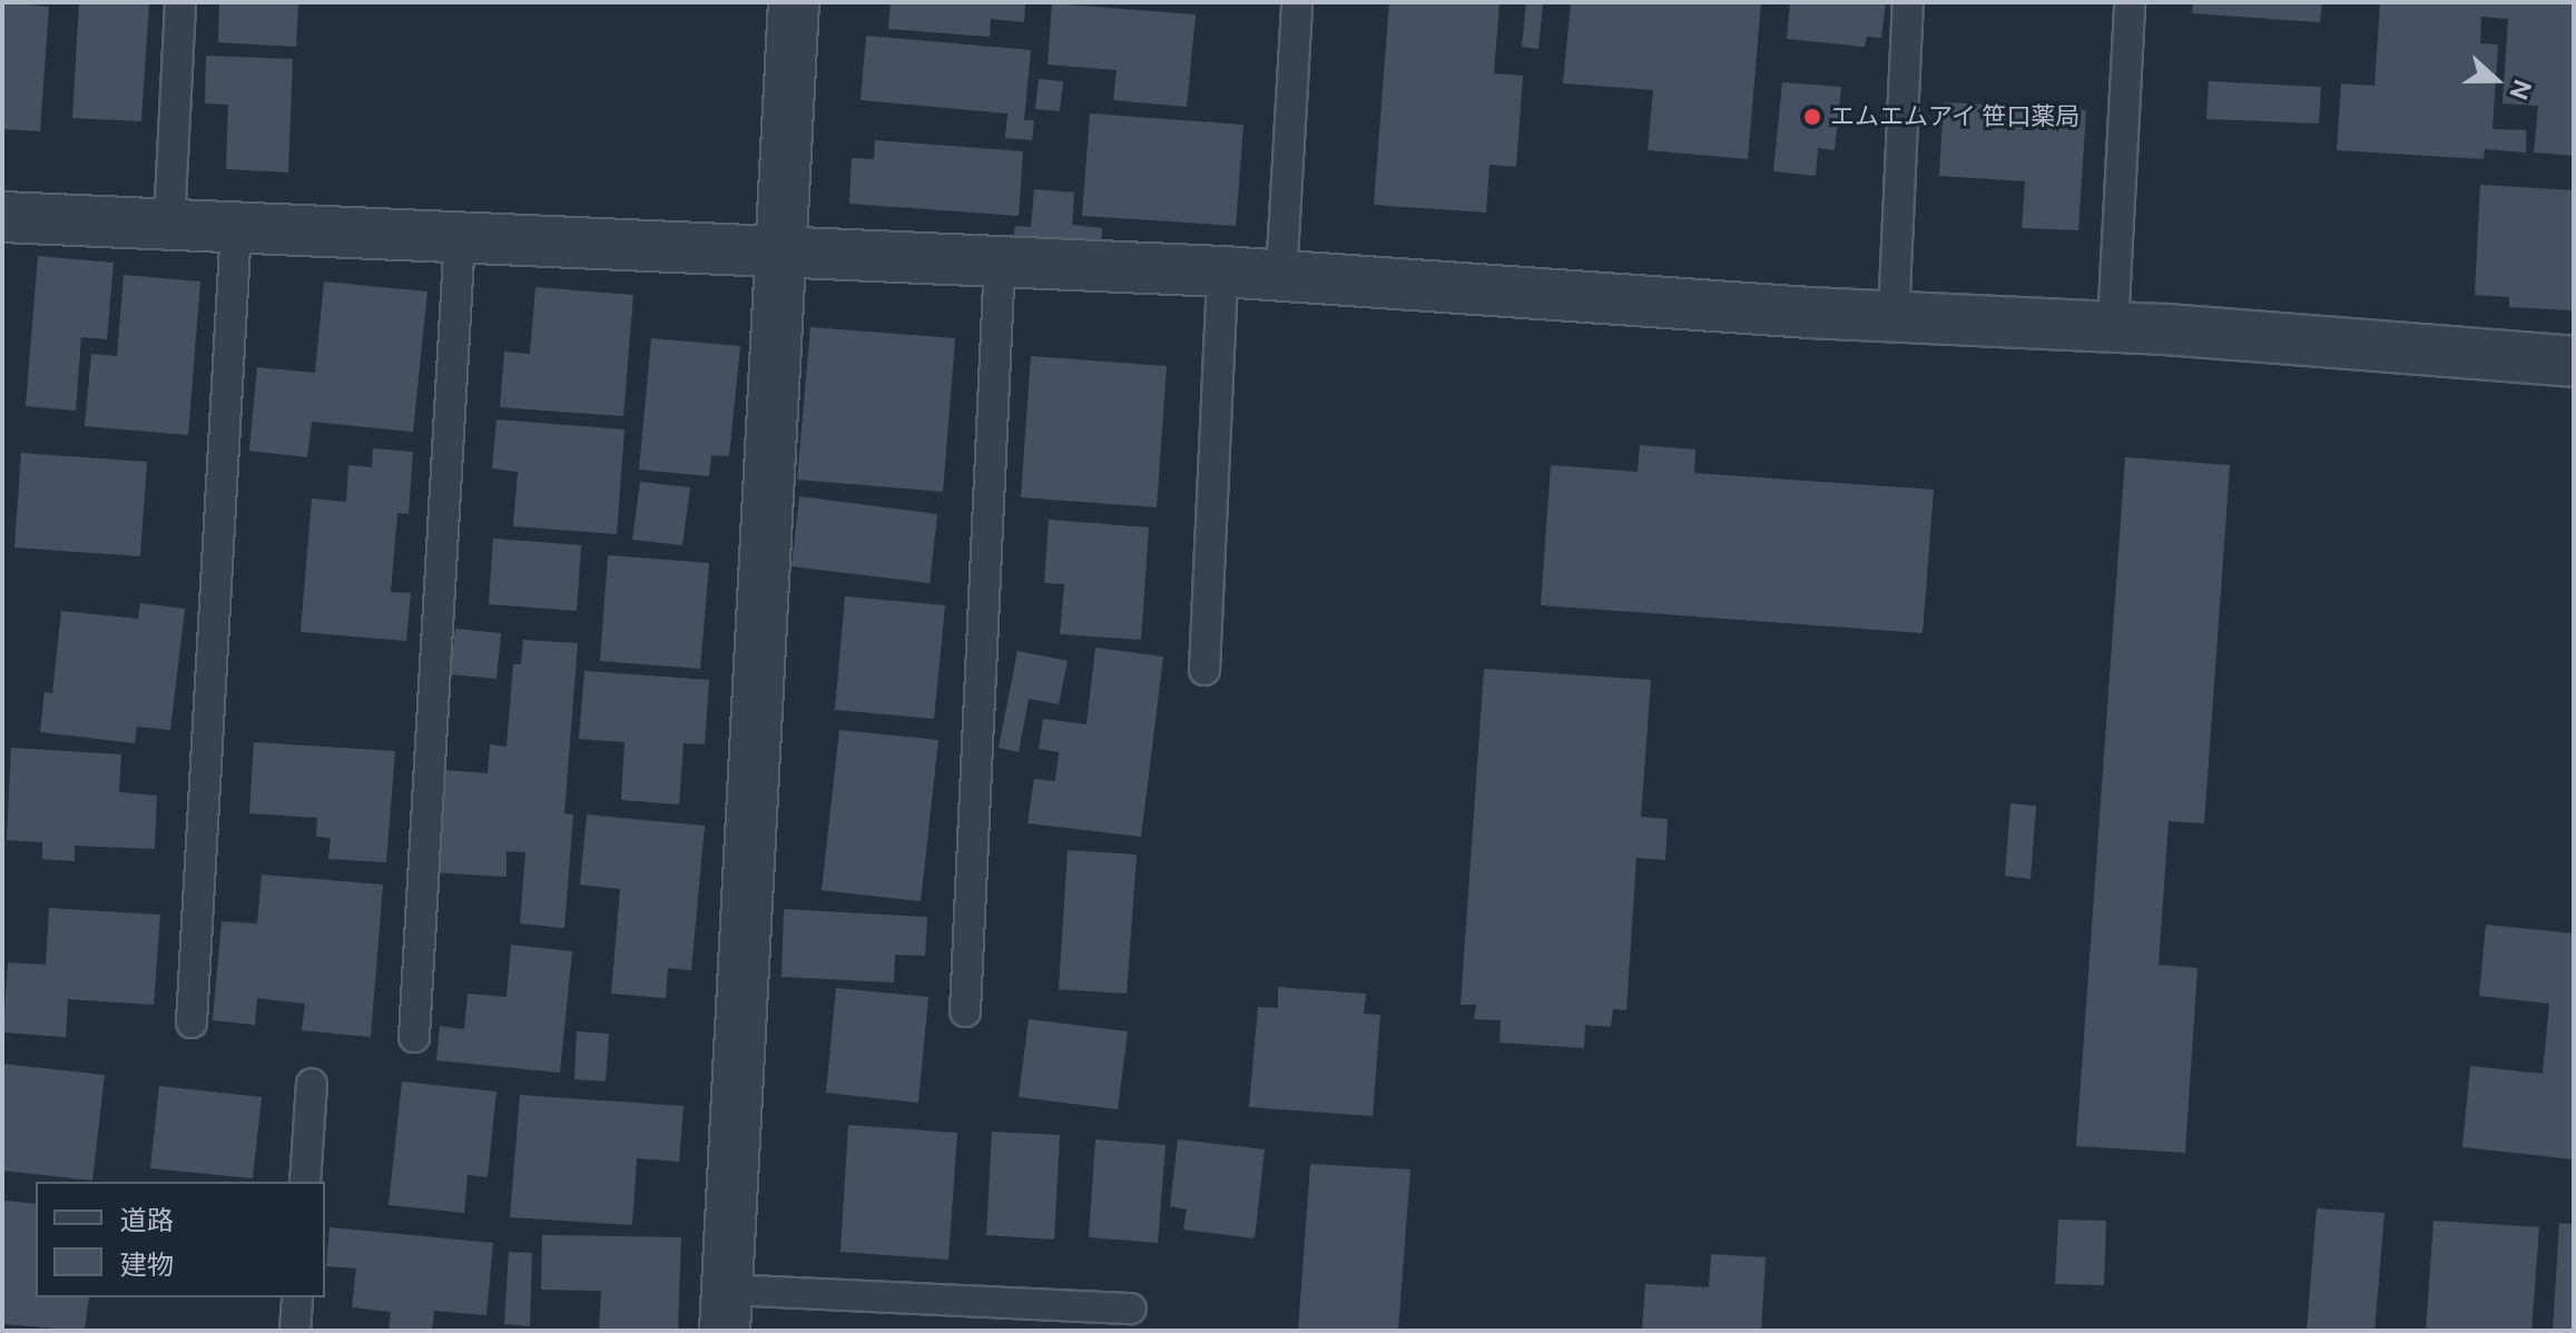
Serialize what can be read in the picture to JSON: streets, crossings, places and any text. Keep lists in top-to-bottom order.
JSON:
{
  "places": ["エムエムアイ 笹口薬局"],
  "legend": ["道路", "建物"],
  "north": "right"
}
